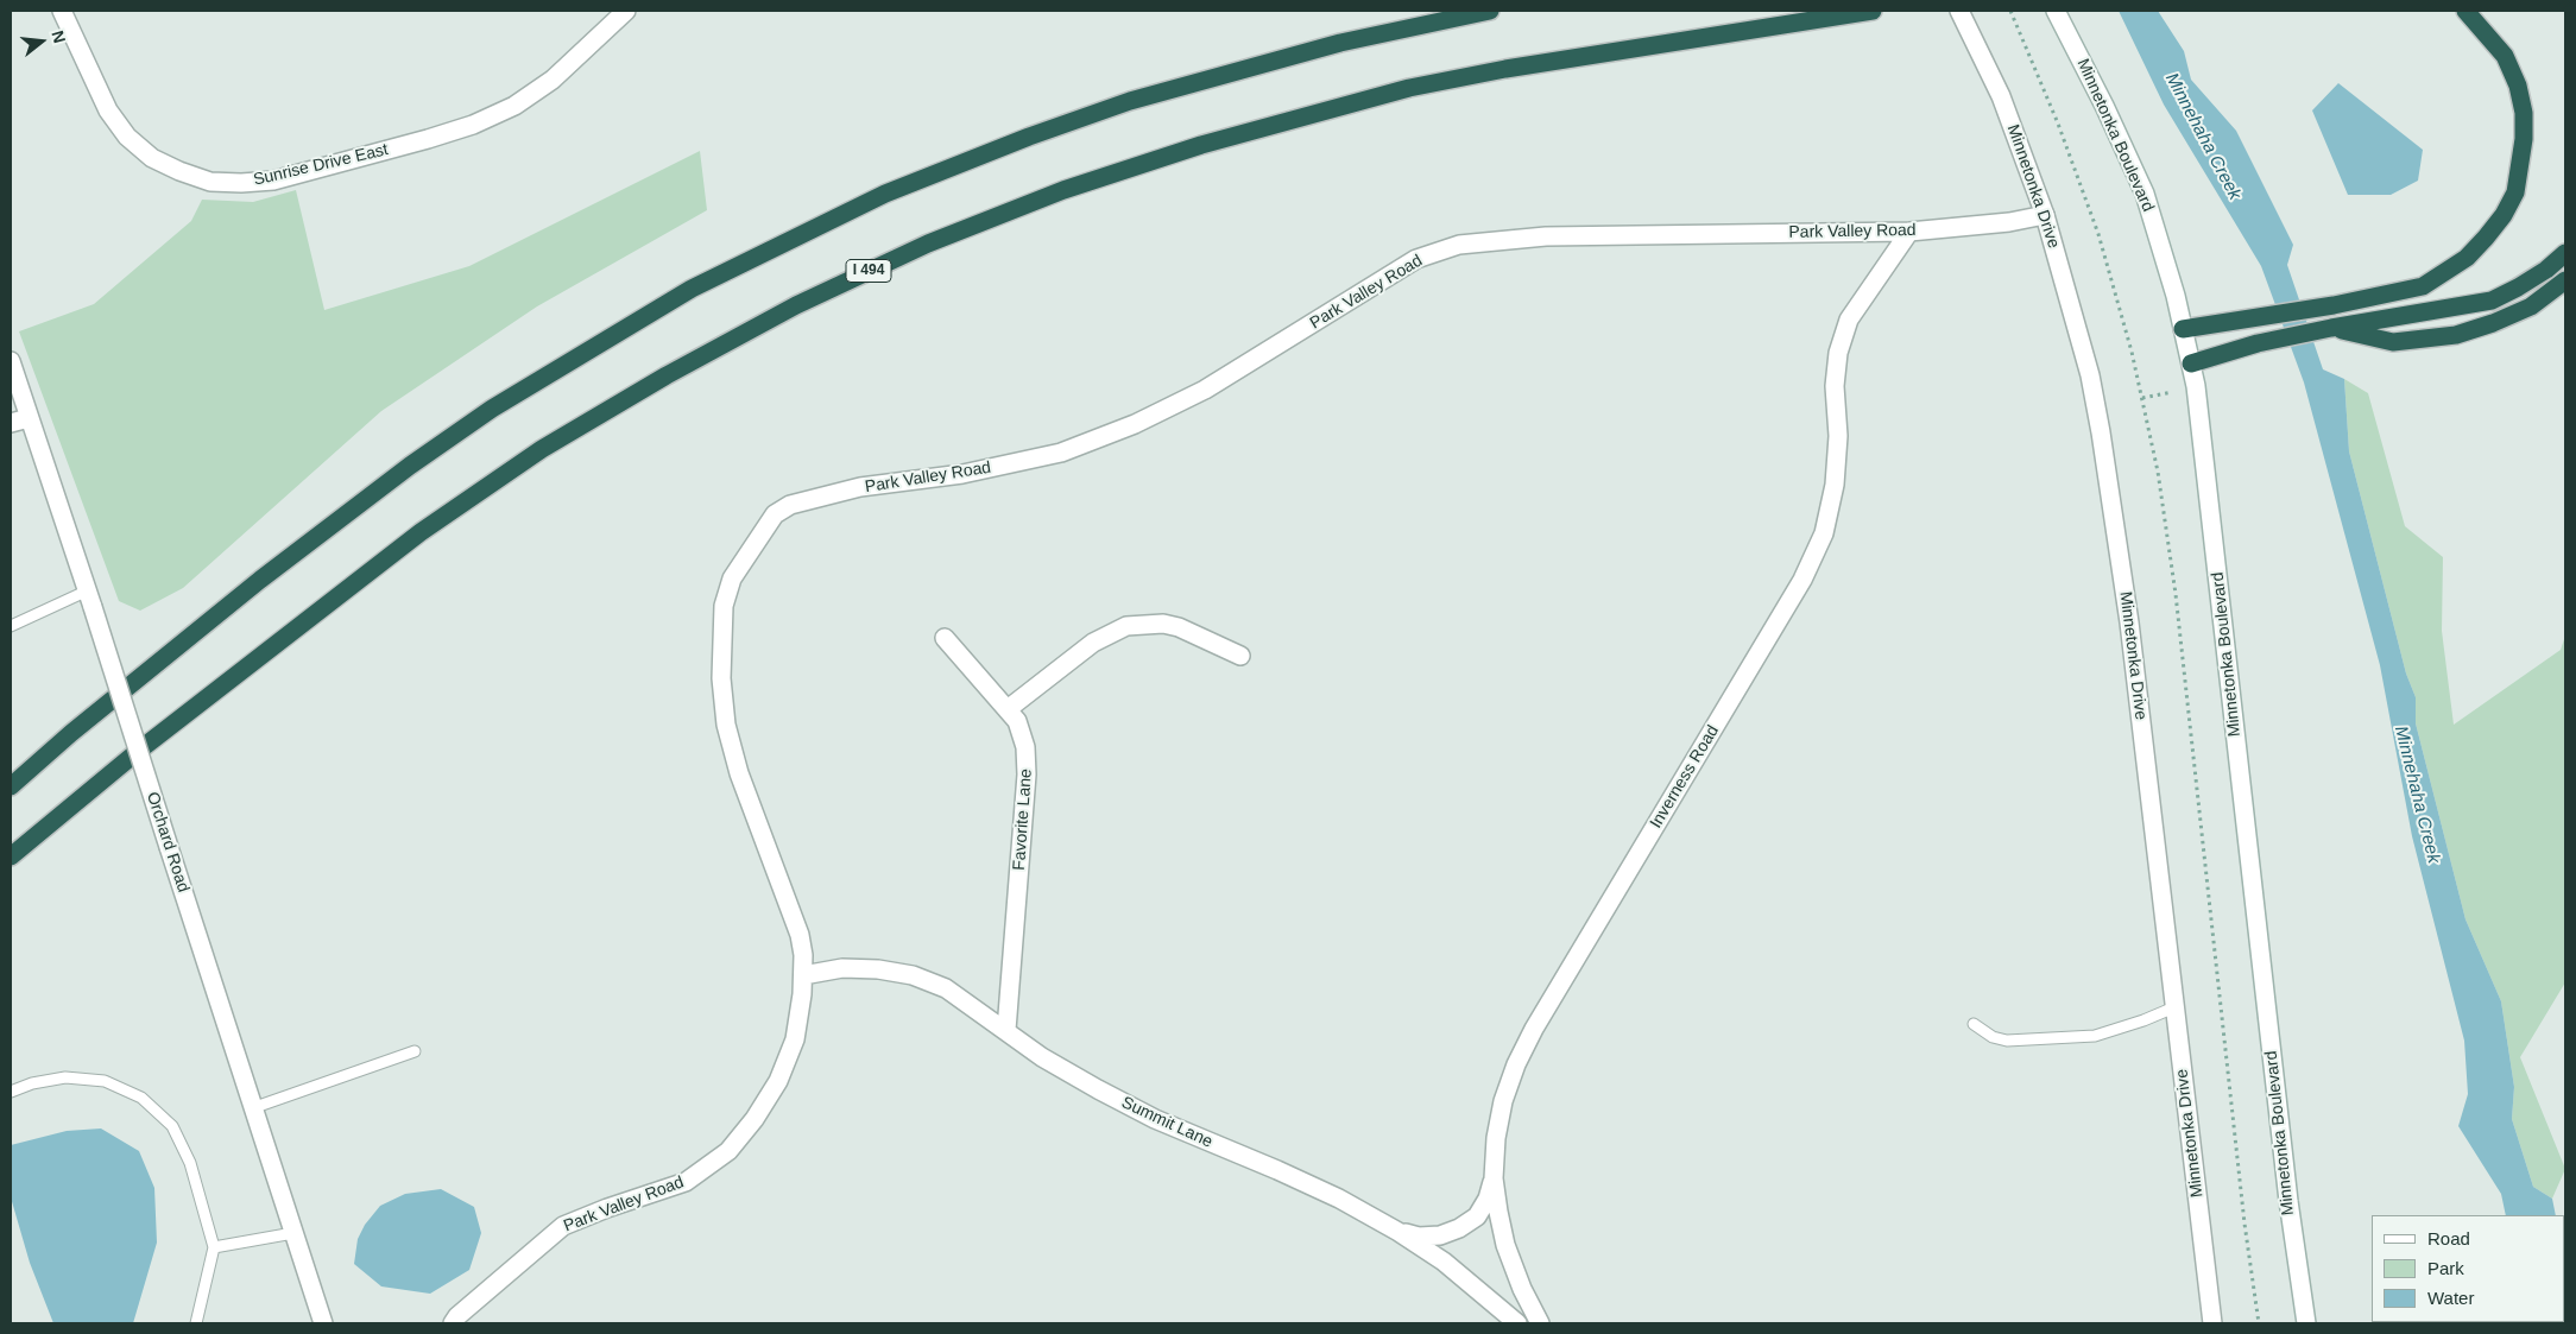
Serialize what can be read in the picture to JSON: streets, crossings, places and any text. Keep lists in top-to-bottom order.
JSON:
{
  "streets": {
    "highway": ["I 494"],
    "street": [
      "Minnetonka Boulevard",
      "Sunrise Drive East",
      "Minnetonka Drive",
      "Park Valley Road",
      "Inverness Road",
      "Favorite Lane",
      "Orchard Road",
      "Summit Lane"
    ]
  },
  "crossings": [
    ["Minnetonka Drive", "Park Valley Road"],
    ["Park Valley Road", "Inverness Road"],
    ["Park Valley Road", "Summit Lane"],
    ["Favorite Lane", "Summit Lane"]
  ],
  "water": ["Minnehaha Creek"],
  "legend": ["Road", "Park", "Water"],
  "north": "right"
}
